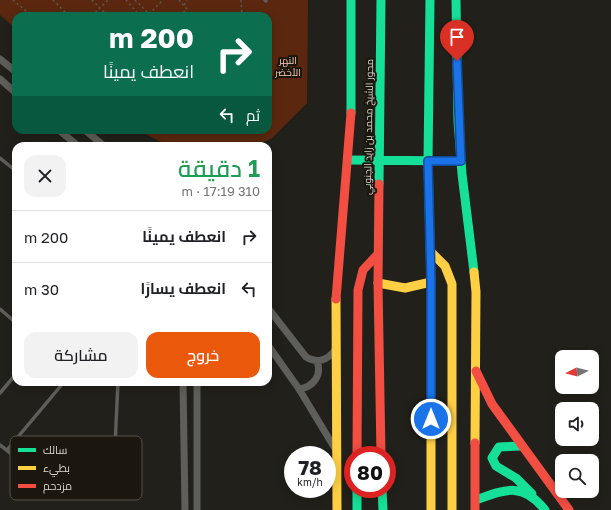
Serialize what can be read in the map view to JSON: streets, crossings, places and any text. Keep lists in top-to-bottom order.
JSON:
{
  "streets": {
    "main road": ["محور الشيخ محمد بن زايد الجنوبي"]
  },
  "parks": ["النهر الأخضر"],
  "legend": ["سالك", "بطيء", "مزدحم"],
  "north": "left",
  "page": {
    "turn": ["200 m", "انعطف يمينًا"],
    "then": "ثم",
    "heading": ["1 دقيقة", "310 m · 17:19"],
    "list": [
      {
        "name": "انعطف يمينًا",
        "value": "200 m"
      },
      {
        "name": "انعطف يسارًا",
        "value": "30 m"
      }
    ],
    "buttons": ["خروج", "مشاركة"],
    "speed": "78 km/h",
    "limit": "80"
  }
}
